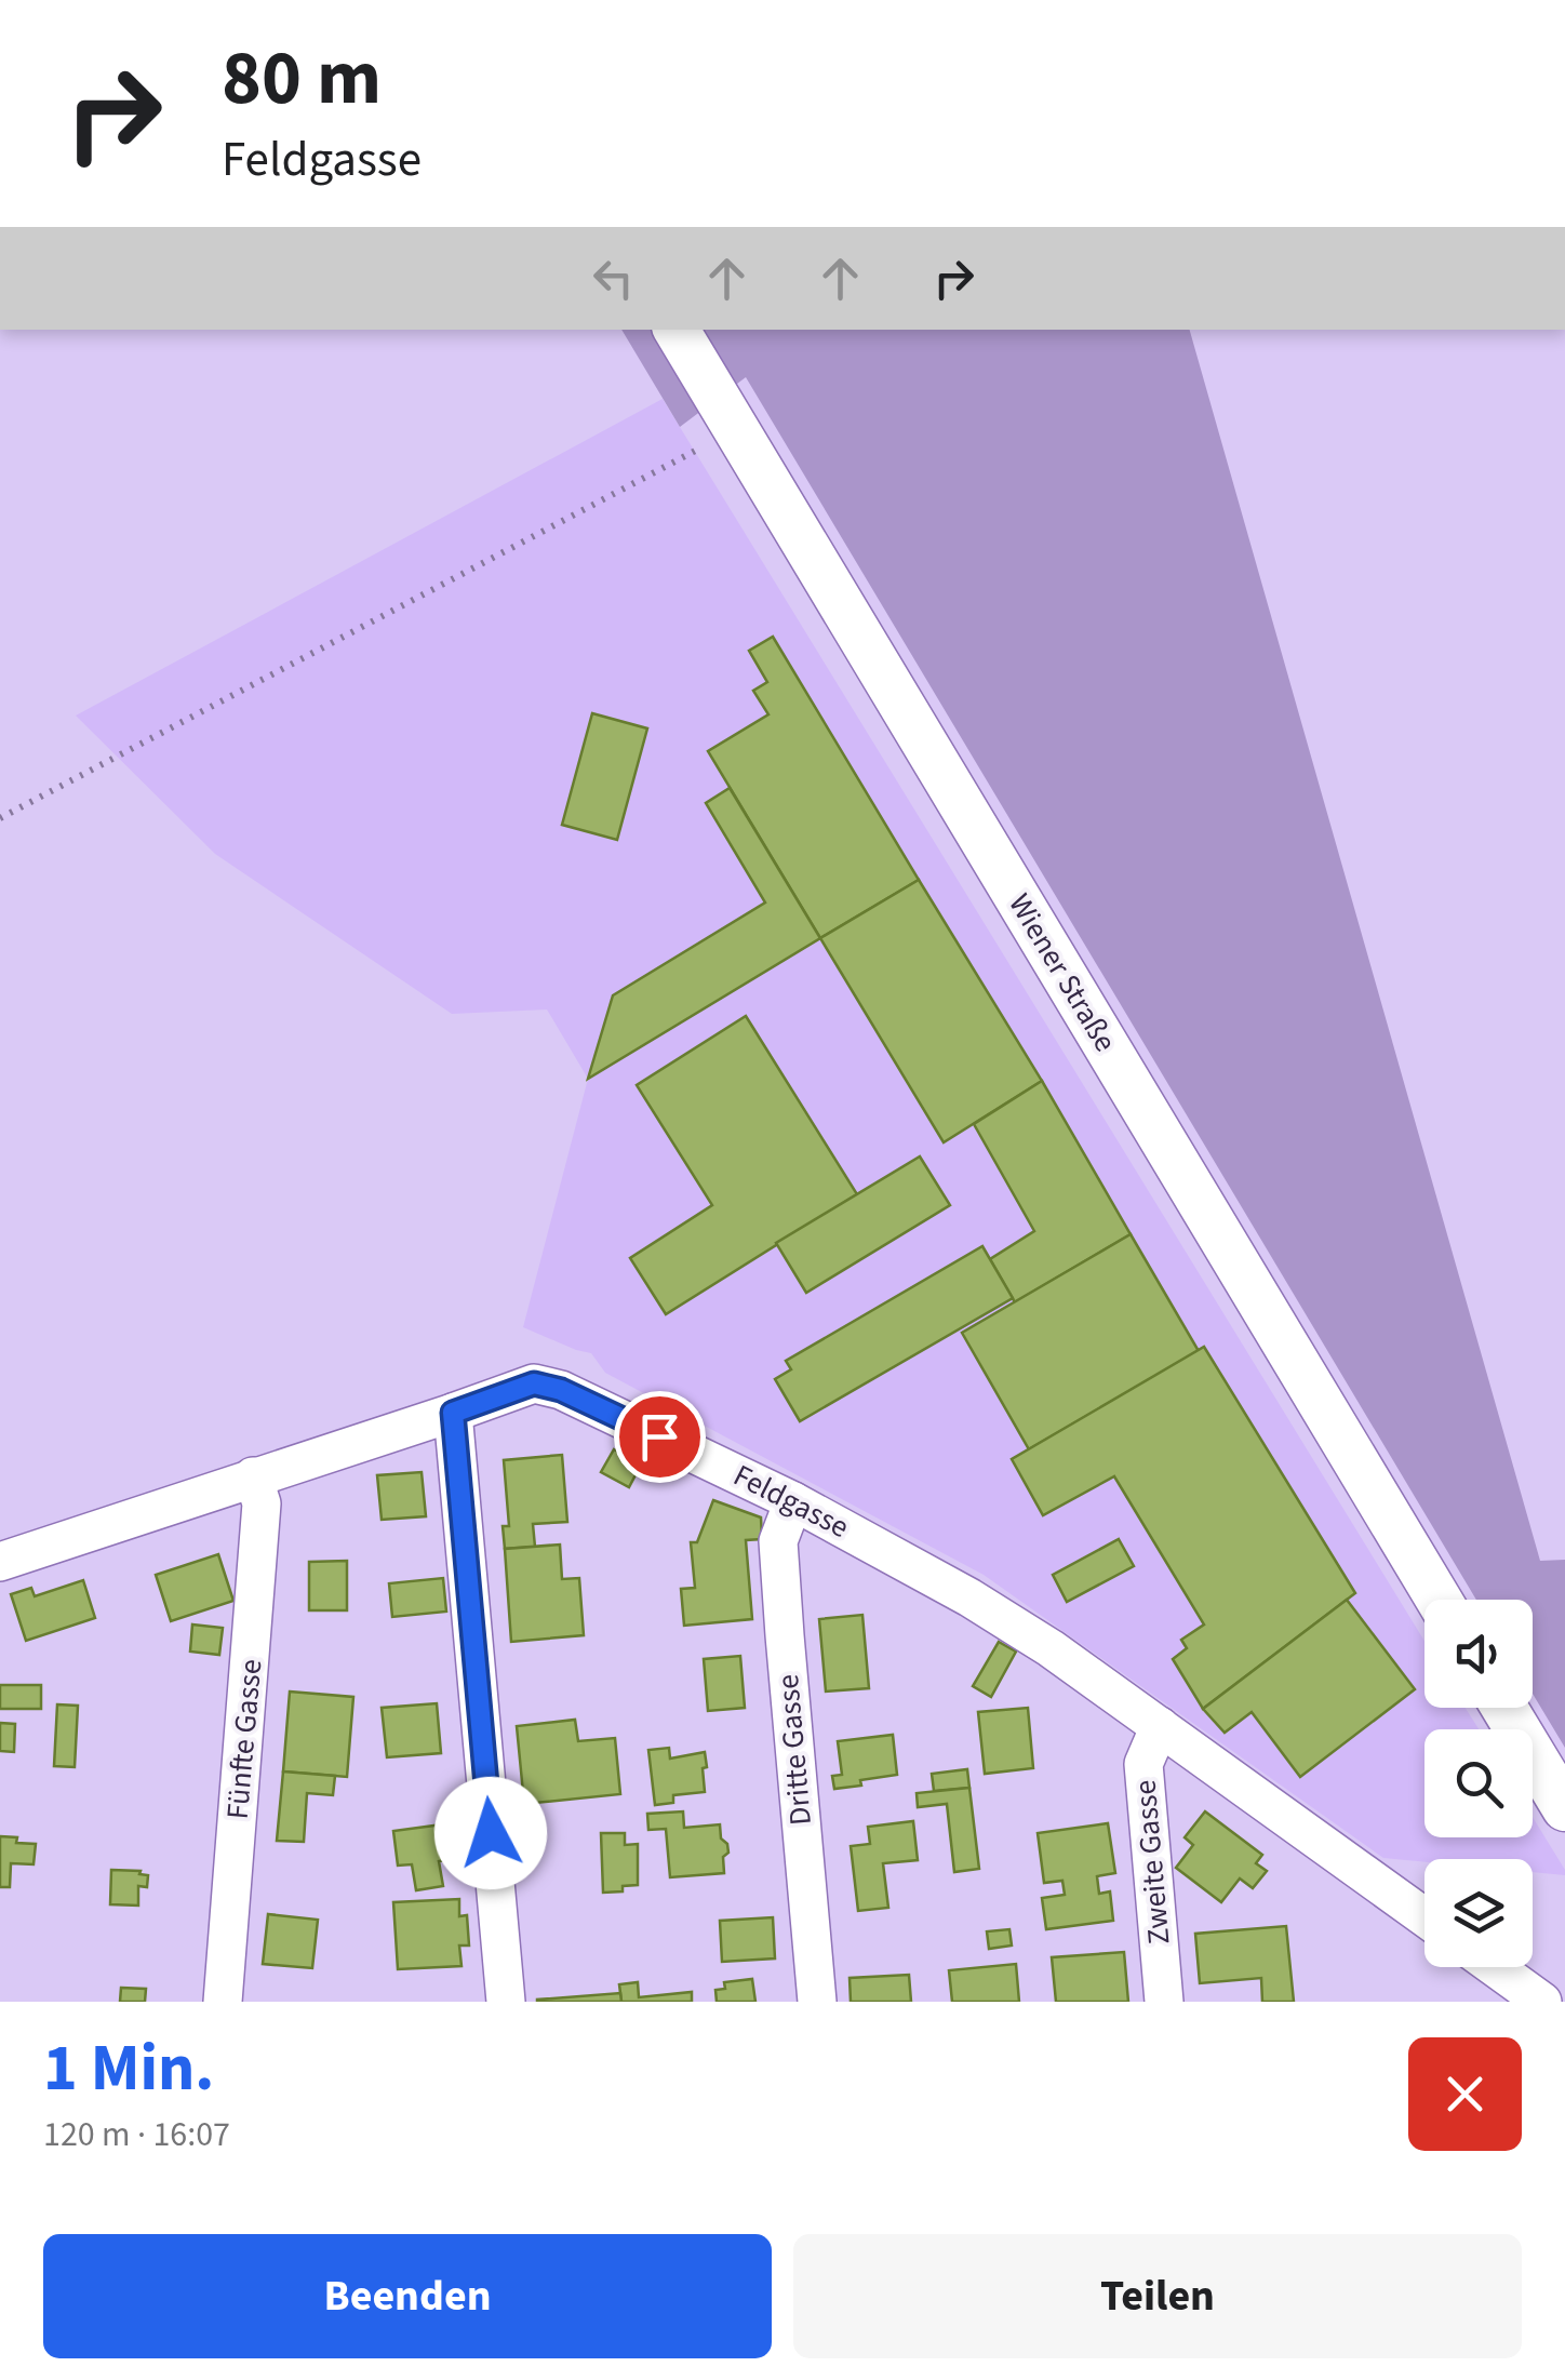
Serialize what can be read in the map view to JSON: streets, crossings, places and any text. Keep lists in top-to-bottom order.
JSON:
{
  "streets": {
    "street": [
      "Wiener Straße",
      "Feldgasse",
      "Fünfte Gasse",
      "Dritte Gasse",
      "Zweite Gasse"
    ]
  },
  "crossings": [
    ["Feldgasse", "Fünfte Gasse"],
    ["Feldgasse", "Dritte Gasse"],
    ["Feldgasse", "Zweite Gasse"]
  ],
  "page": {
    "turn": ["80 m", "Feldgasse"],
    "heading": ["1 Min.", "120 m · 16:07"],
    "buttons": ["Beenden", "Teilen"]
  }
}
